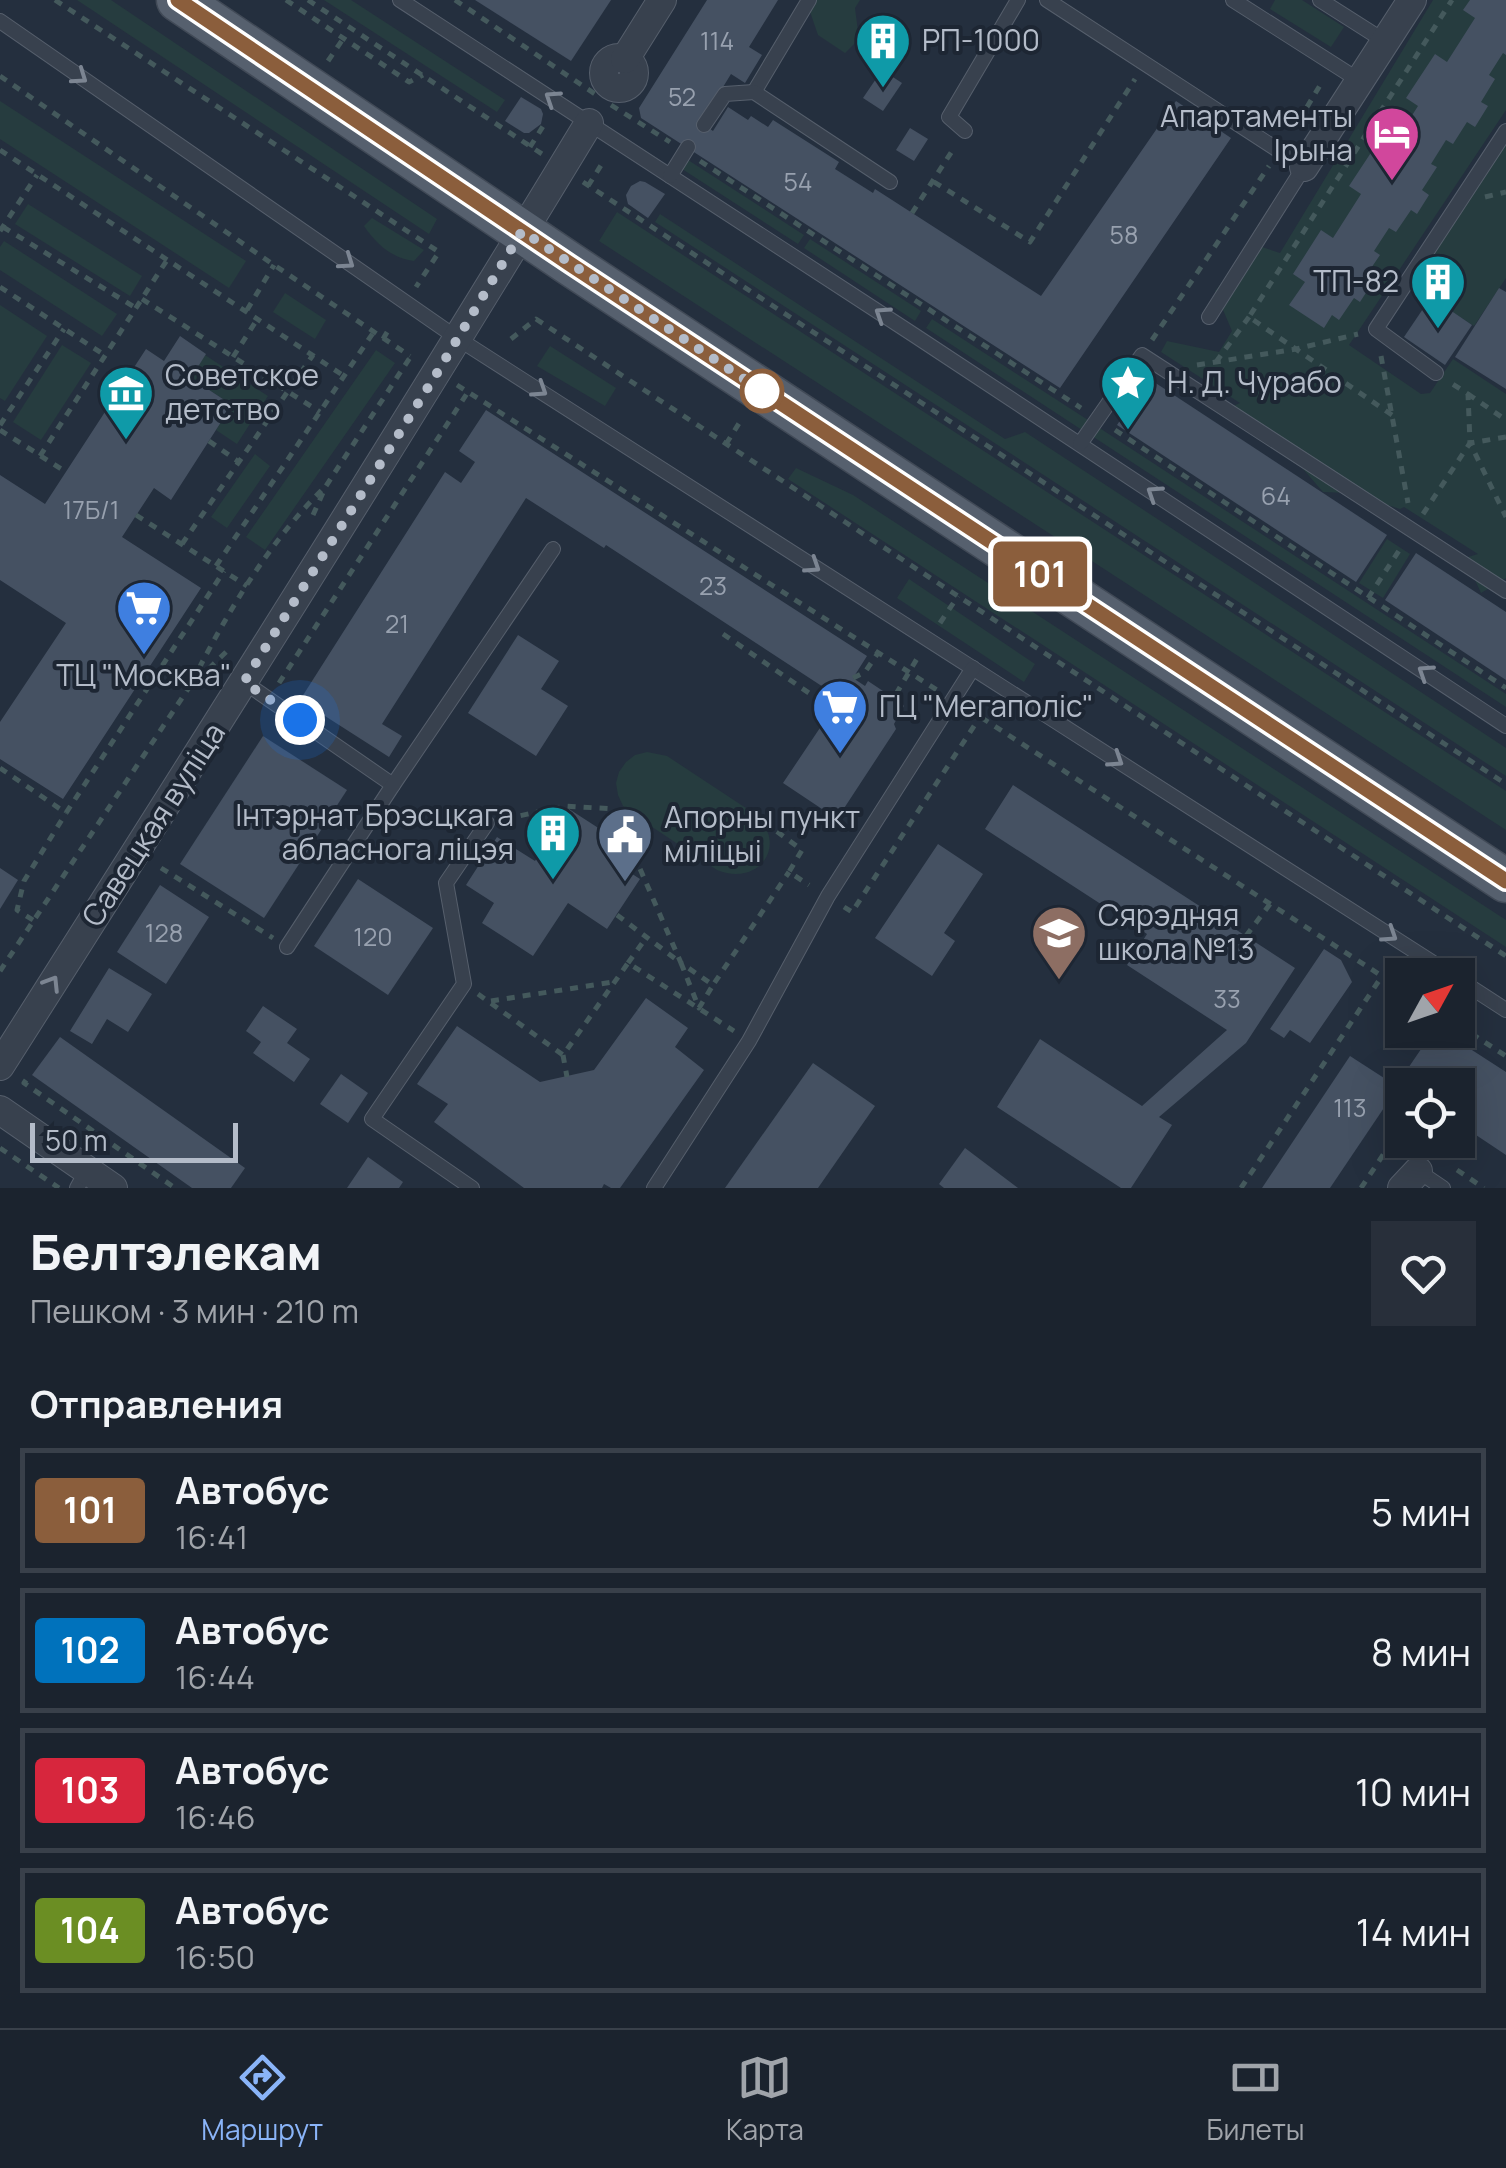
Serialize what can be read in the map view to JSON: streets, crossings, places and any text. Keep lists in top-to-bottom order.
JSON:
{
  "streets": {
    "street": ["Савецкая вуліца"]
  },
  "one_way": ["Савецкая вуліца"],
  "places": {
    "building": ["РП-1000", "ТП-82", "Інтэрнат Брэсцкага абласнога ліцэя"],
    "hotel": ["Апартаменты Ірына"],
    "place": ["Н. Д. Чурабо"],
    "museum": ["Советское детство"],
    "supermarket": ["ТЦ \"Москва\"", "ГЦ \"Мегаполіс\""],
    "public building": ["Апорны пункт міліцыі"],
    "school or university": ["Сярэдняя школа №13"]
  },
  "lines": ["bus line 101"],
  "house_numbers": [
    "114",
    "52",
    "54",
    "58",
    "64",
    "17Б/1",
    "23",
    "21",
    "128",
    "120",
    "33",
    "113"
  ],
  "scale_bar": "50 m",
  "north": "top right",
  "page": {
    "on_map": "101",
    "scale": "50 m",
    "heading": [
      ["Белтэлекам", "Пешком · 3 мин · 210 m"],
      "Отправления"
    ],
    "list": [
      {
        "mark": "101",
        "name": "Автобус",
        "note": "16:41",
        "value": "5 мин"
      },
      {
        "mark": "102",
        "name": "Автобус",
        "note": "16:44",
        "value": "8 мин"
      },
      {
        "mark": "103",
        "name": "Автобус",
        "note": "16:46",
        "value": "10 мин"
      },
      {
        "mark": "104",
        "name": "Автобус",
        "note": "16:50",
        "value": "14 мин"
      }
    ],
    "tabs": ["Маршрут", "Карта", "Билеты"]
  }
}
